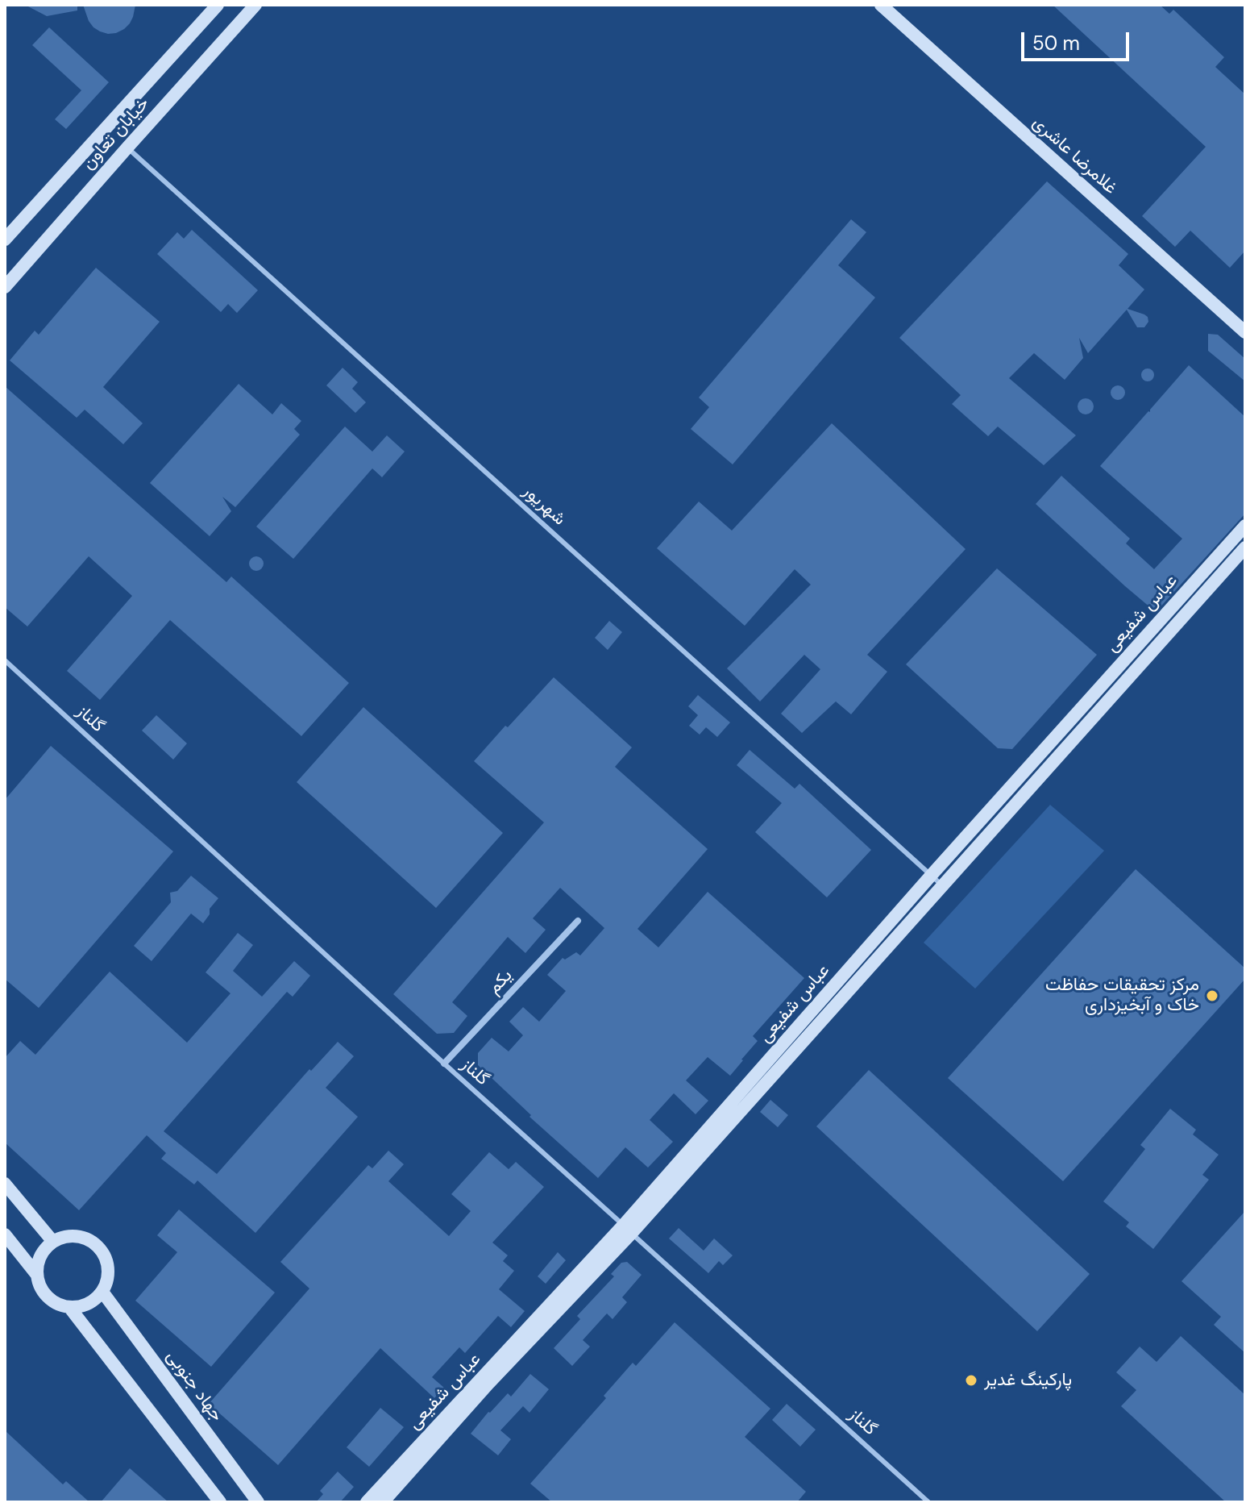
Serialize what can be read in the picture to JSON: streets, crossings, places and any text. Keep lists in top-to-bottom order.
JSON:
{
  "streets": {
    "main road": [
      "خیابان تعاون",
      "غلامرضا عاشری",
      "عباس شفیعی",
      "جهاد جنوبی"
    ],
    "street": ["یکم"],
    "lane": ["شهریور", "گلناز"]
  },
  "crossings": [
    ["خیابان تعاون", "شهریور"],
    ["شهریور", "عباس شفیعی"],
    ["عباس شفیعی", "گلناز"],
    ["گلناز", "یکم"]
  ],
  "places": ["مرکز تحقیقات حفاظت خاک و آبخیزداری", "پارکینگ غدیر"],
  "scale_bar": "50 m"
}
